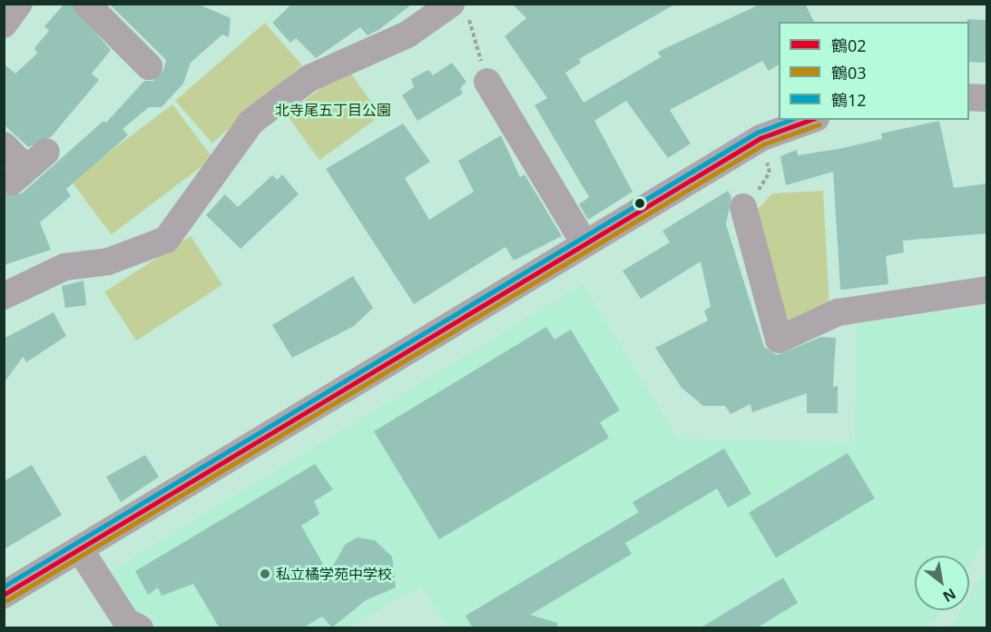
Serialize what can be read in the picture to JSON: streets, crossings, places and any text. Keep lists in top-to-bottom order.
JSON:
{
  "parks": ["北寺尾五丁目公園"],
  "places": ["私立橘学苑中学校"],
  "lines": ["transit line 鶴02", "transit line 鶴12", "transit line 鶴03"],
  "legend": ["鶴02", "鶴03", "鶴12"],
  "north": "bottom right"
}
